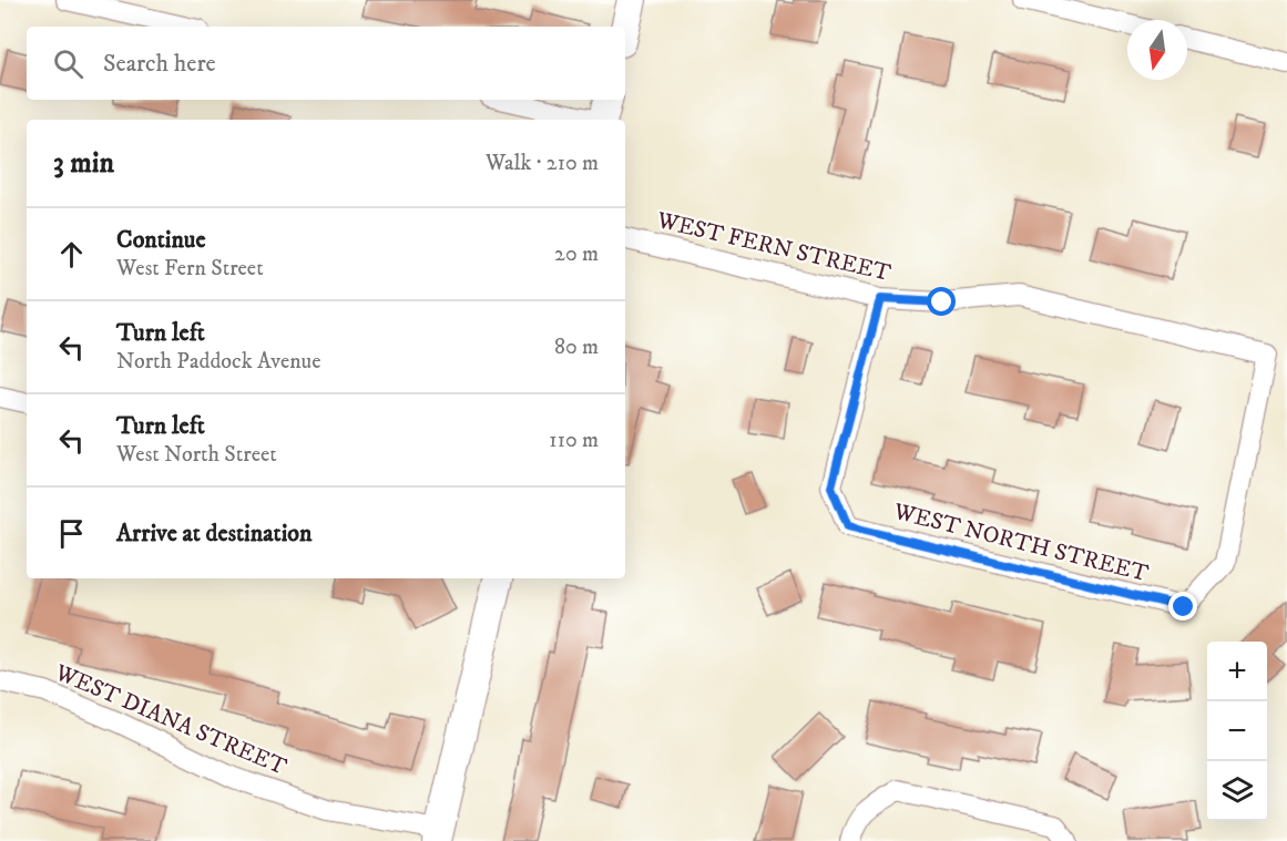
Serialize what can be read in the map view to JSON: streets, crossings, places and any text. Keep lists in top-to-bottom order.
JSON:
{
  "streets": {
    "street": ["WEST FERN STREET", "WEST NORTH STREET", "WEST DIANA STREET"]
  },
  "crossings": [
    ["WEST FERN STREET", "WEST NORTH STREET"]
  ],
  "north": "bottom",
  "page": {
    "search": "Search here",
    "heading": ["3 min", "Walk · 210 m"],
    "list": [
      ["Continue", "West Fern Street", "20 m"],
      ["Turn left", "North Paddock Avenue", "80 m"],
      ["Turn left", "West North Street", "110 m"],
      "Arrive at destination"
    ],
    "map_buttons": ["+", "−"]
  }
}
